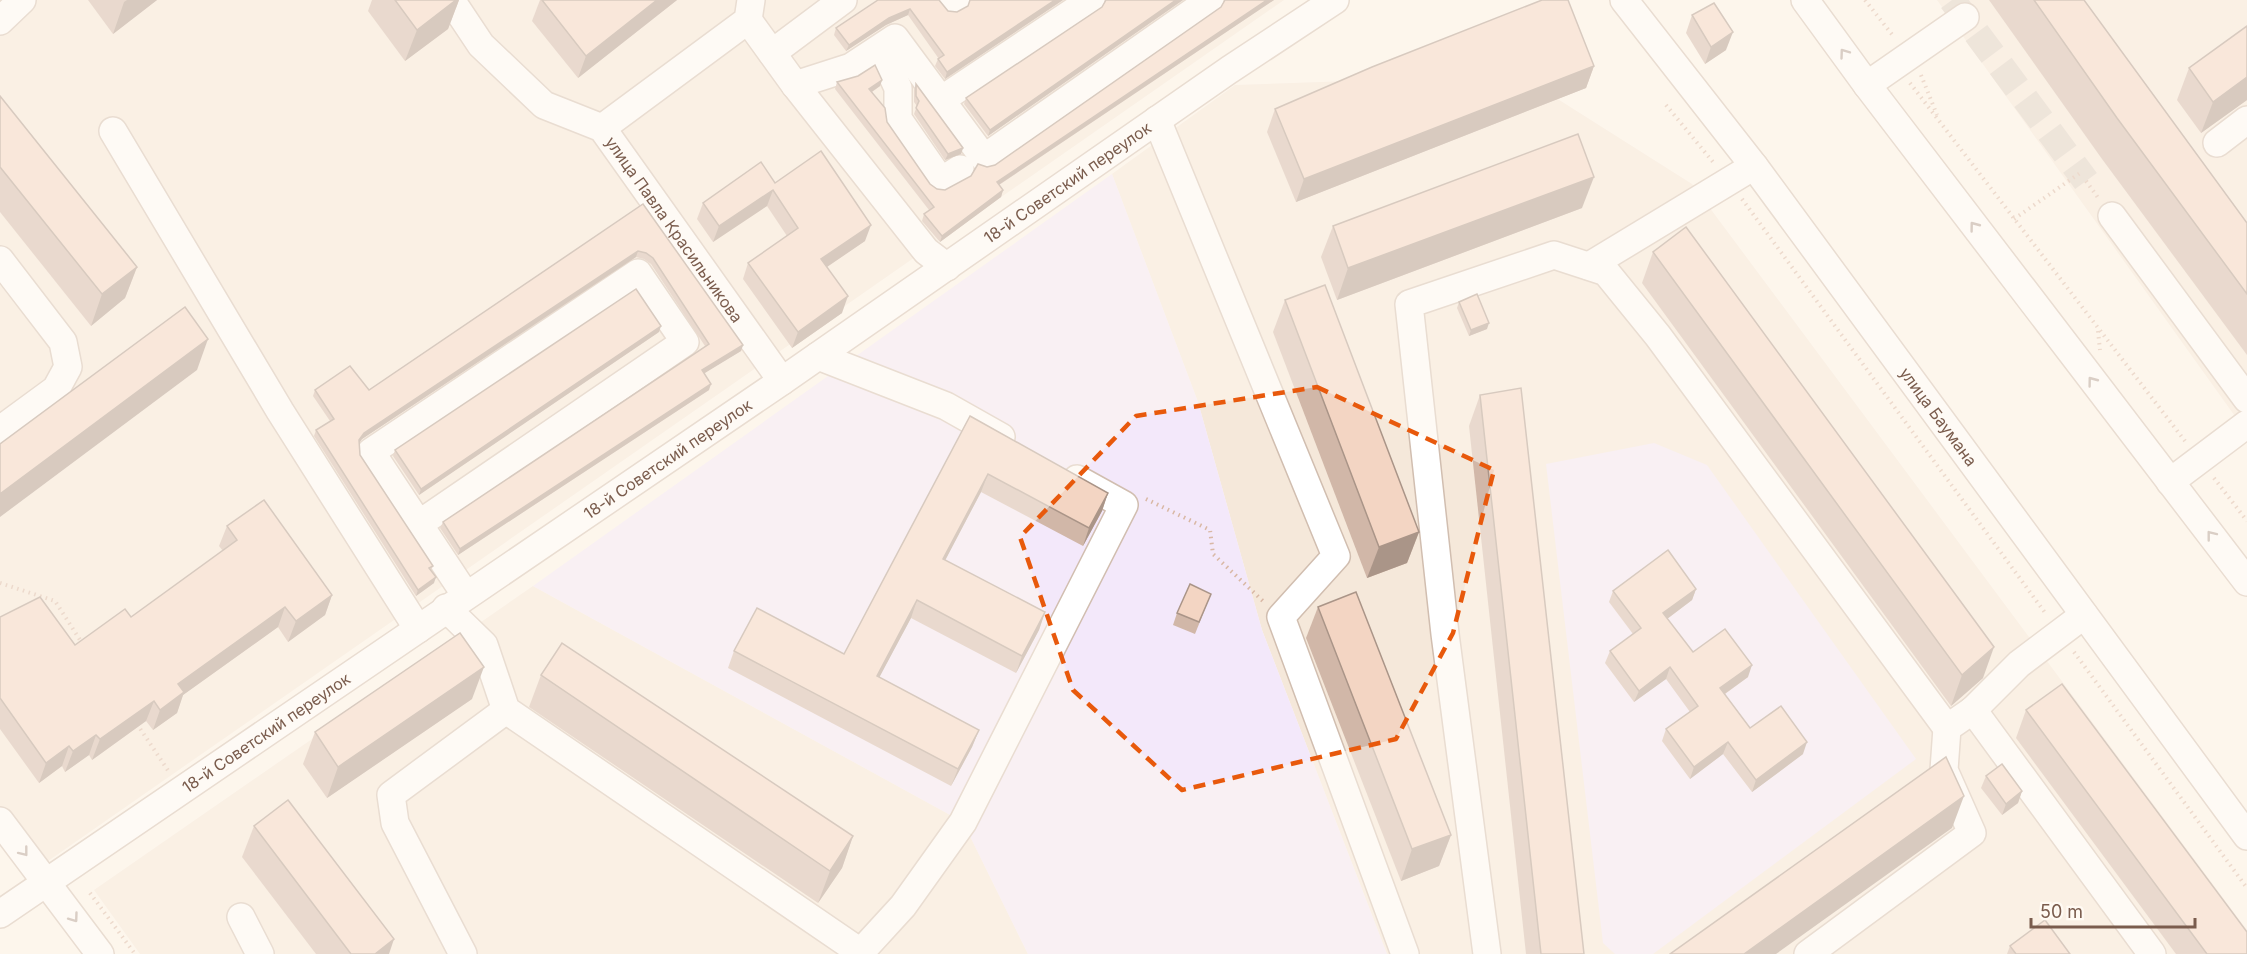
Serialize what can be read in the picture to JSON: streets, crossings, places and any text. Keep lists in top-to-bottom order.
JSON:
{
  "streets": {
    "street": ["18-й Советский переулок", "улица Павла Красильникова", "улица Баумана"]
  },
  "crossings": [
    ["18-й Советский переулок", "улица Павла Красильникова"]
  ],
  "scale_bar": "50 m"
}
